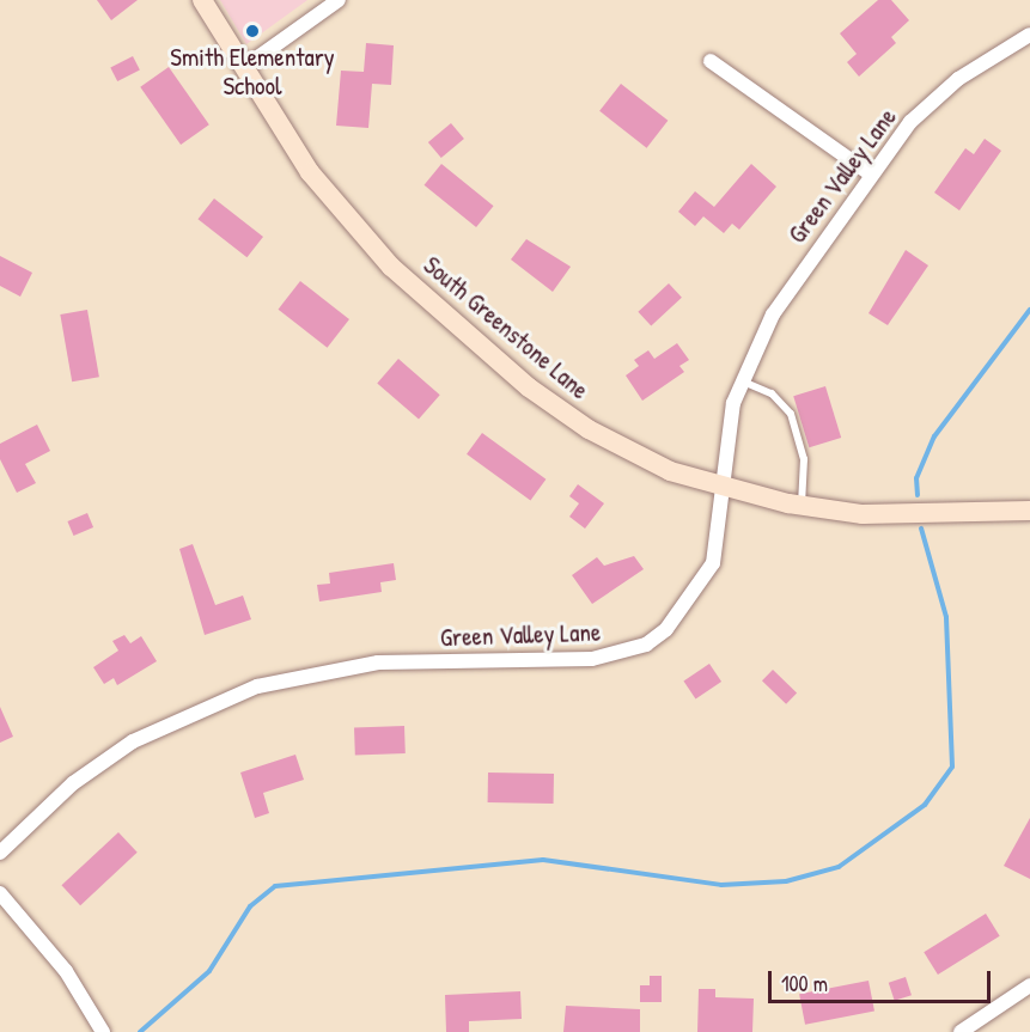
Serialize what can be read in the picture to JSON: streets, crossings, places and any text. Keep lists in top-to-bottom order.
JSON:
{
  "streets": {
    "street": ["Green Valley Lane", "South Greenstone Lane"]
  },
  "crossings": [
    ["Green Valley Lane", "South Greenstone Lane"]
  ],
  "places": ["Smith Elementary School"],
  "scale_bar": "100 m"
}
